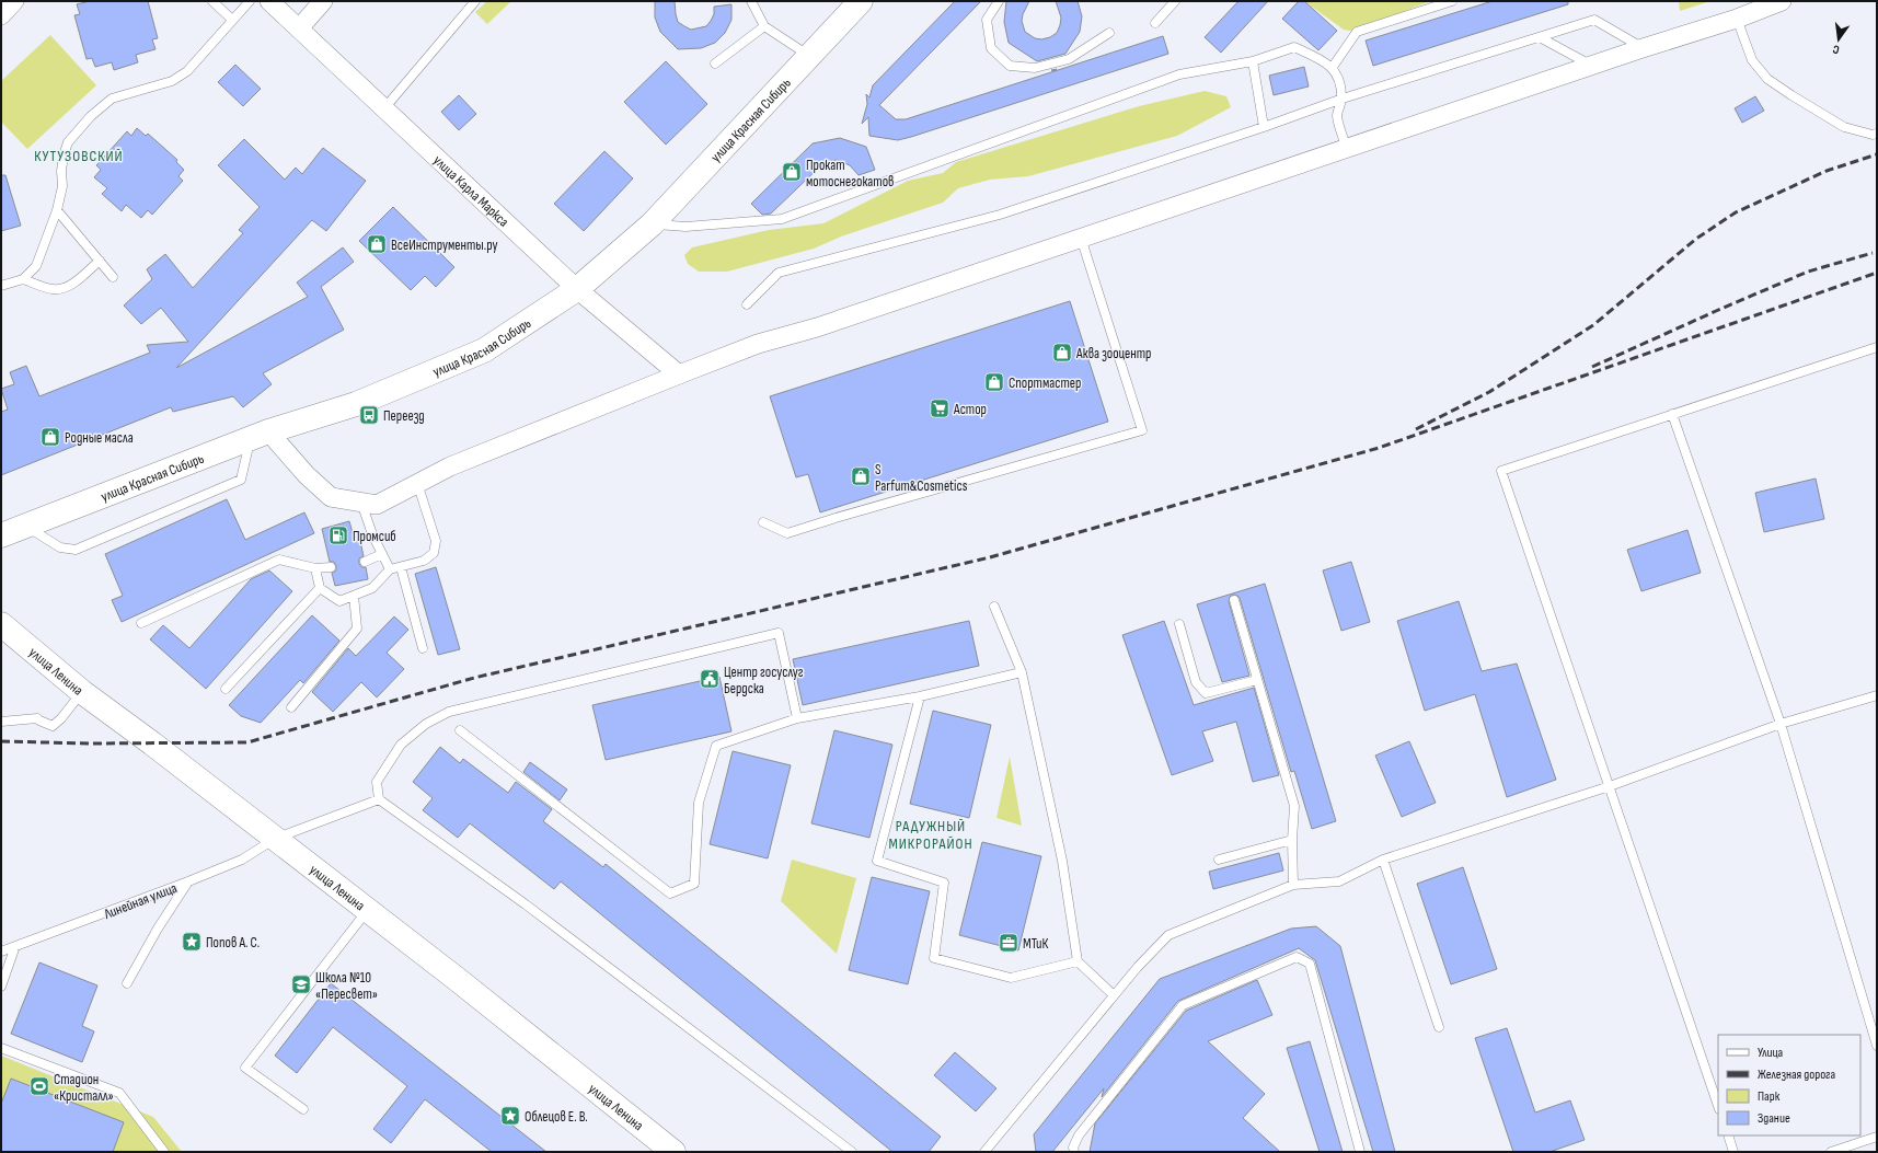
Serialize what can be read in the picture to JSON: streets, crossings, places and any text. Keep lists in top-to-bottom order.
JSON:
{
  "streets": {
    "main road": ["улица Красная Сибирь", "улица Ленина"],
    "street": ["улица Карла Маркса"],
    "lane": ["Линейная улица"]
  },
  "crossings": [
    ["улица Красная Сибирь", "улица Карла Маркса"],
    ["улица Ленина", "Линейная улица"]
  ],
  "districts": ["КУТУЗОВСКИЙ", "РАДУЖНЫЙ МИКРОРАЙОН"],
  "places": {
    "shop": [
      "Прокат мотоснегокатов",
      "ВсеИнструменты.ру",
      "Аква зооцентр",
      "Спортмастер",
      "Родные масла",
      "S Parfum&Cosmetics"
    ],
    "supermarket": ["Астор"],
    "bus stop": ["Переезд"],
    "fuel station": ["Промсиб"],
    "public building": ["Центр госуслуг Бердска"],
    "place": ["Попов А. С.", "Облецов Е. В."],
    "office": ["МТиК"],
    "school or university": ["Школа №10 «Пересвет»"],
    "sports": ["Стадион «Кристалл»"]
  },
  "legend": [
    "Улица",
    "Железная дорога",
    "Парк",
    "Здание"
  ],
  "north": "bottom"
}
